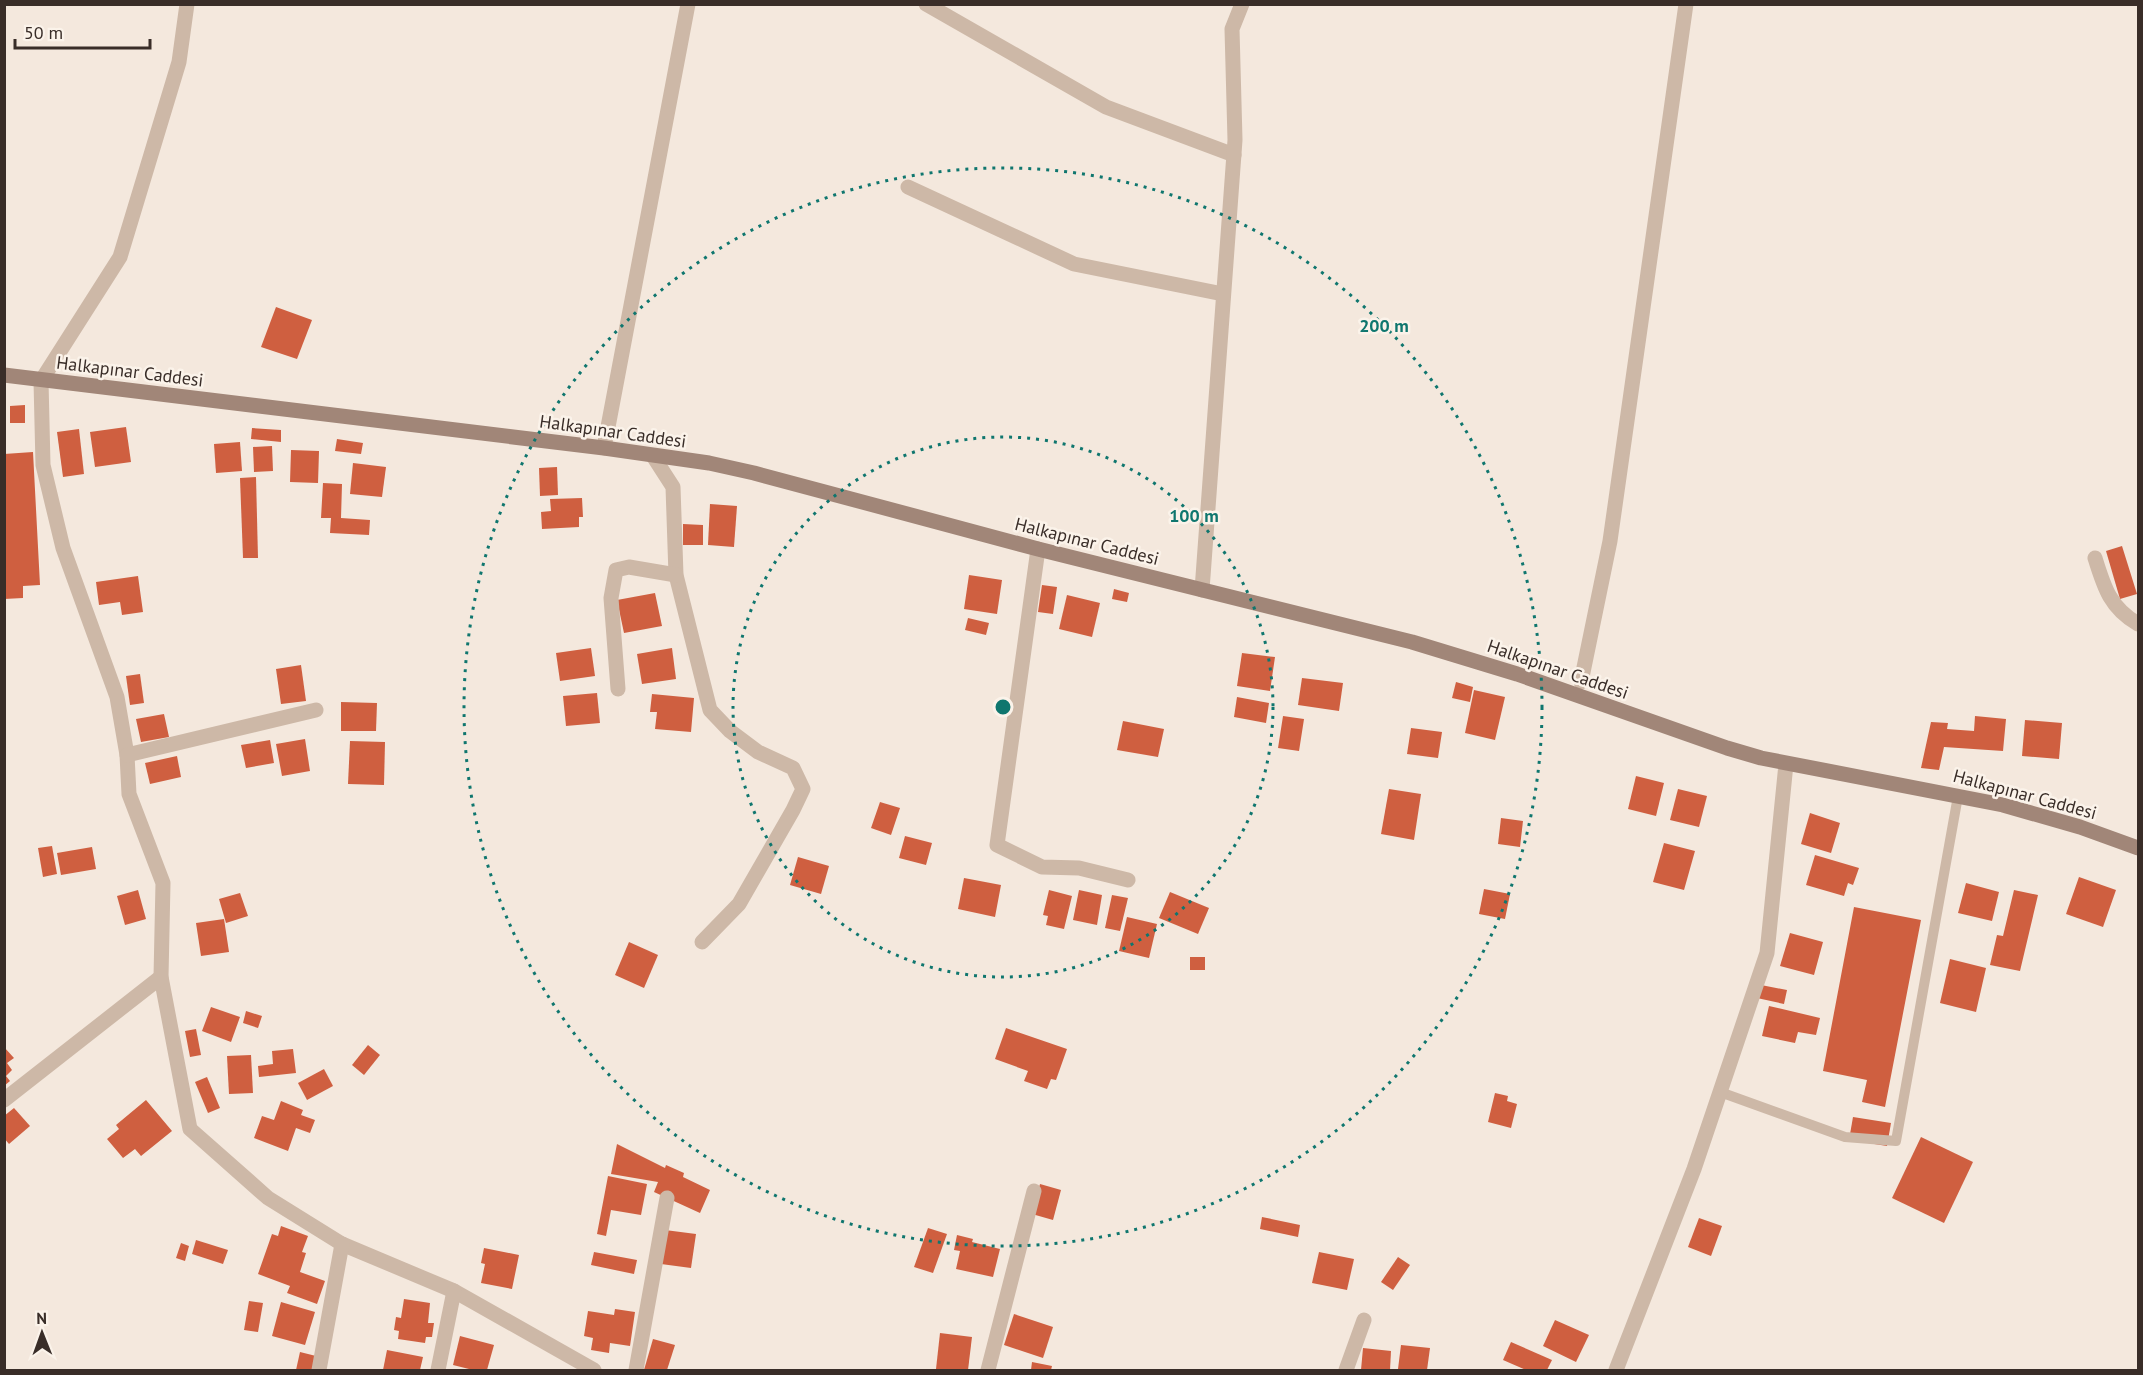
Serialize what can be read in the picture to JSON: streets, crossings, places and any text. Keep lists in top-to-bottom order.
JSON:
{
  "streets": {
    "main road": ["Halkapınar Caddesi"]
  },
  "scale_bar": "50 m",
  "north": "top",
  "rings": ["200 m", "100 m"]
}
